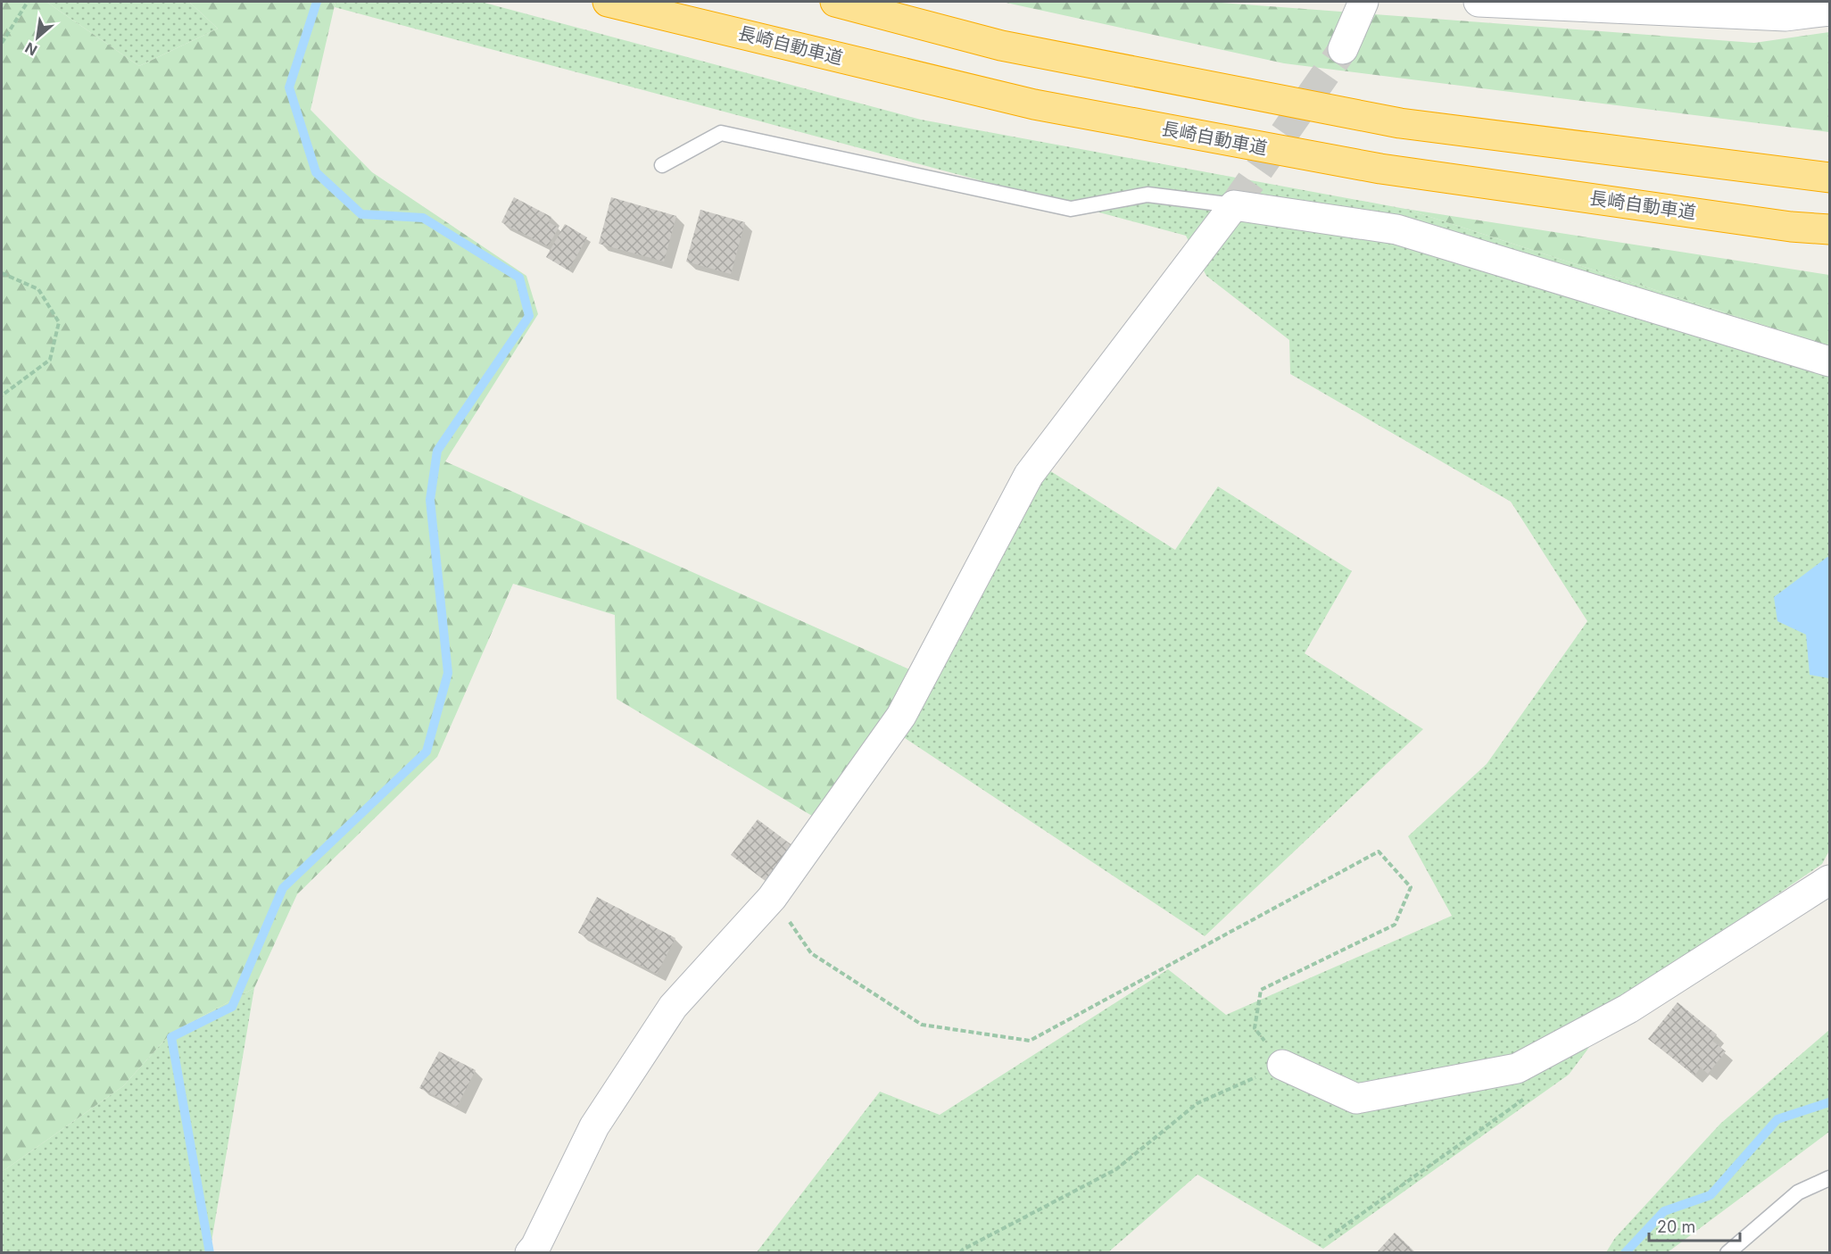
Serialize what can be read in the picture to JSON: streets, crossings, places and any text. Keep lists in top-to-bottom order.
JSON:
{
  "streets": {
    "highway": ["長崎自動車道"]
  },
  "scale_bar": "20 m",
  "north": "bottom left"
}
